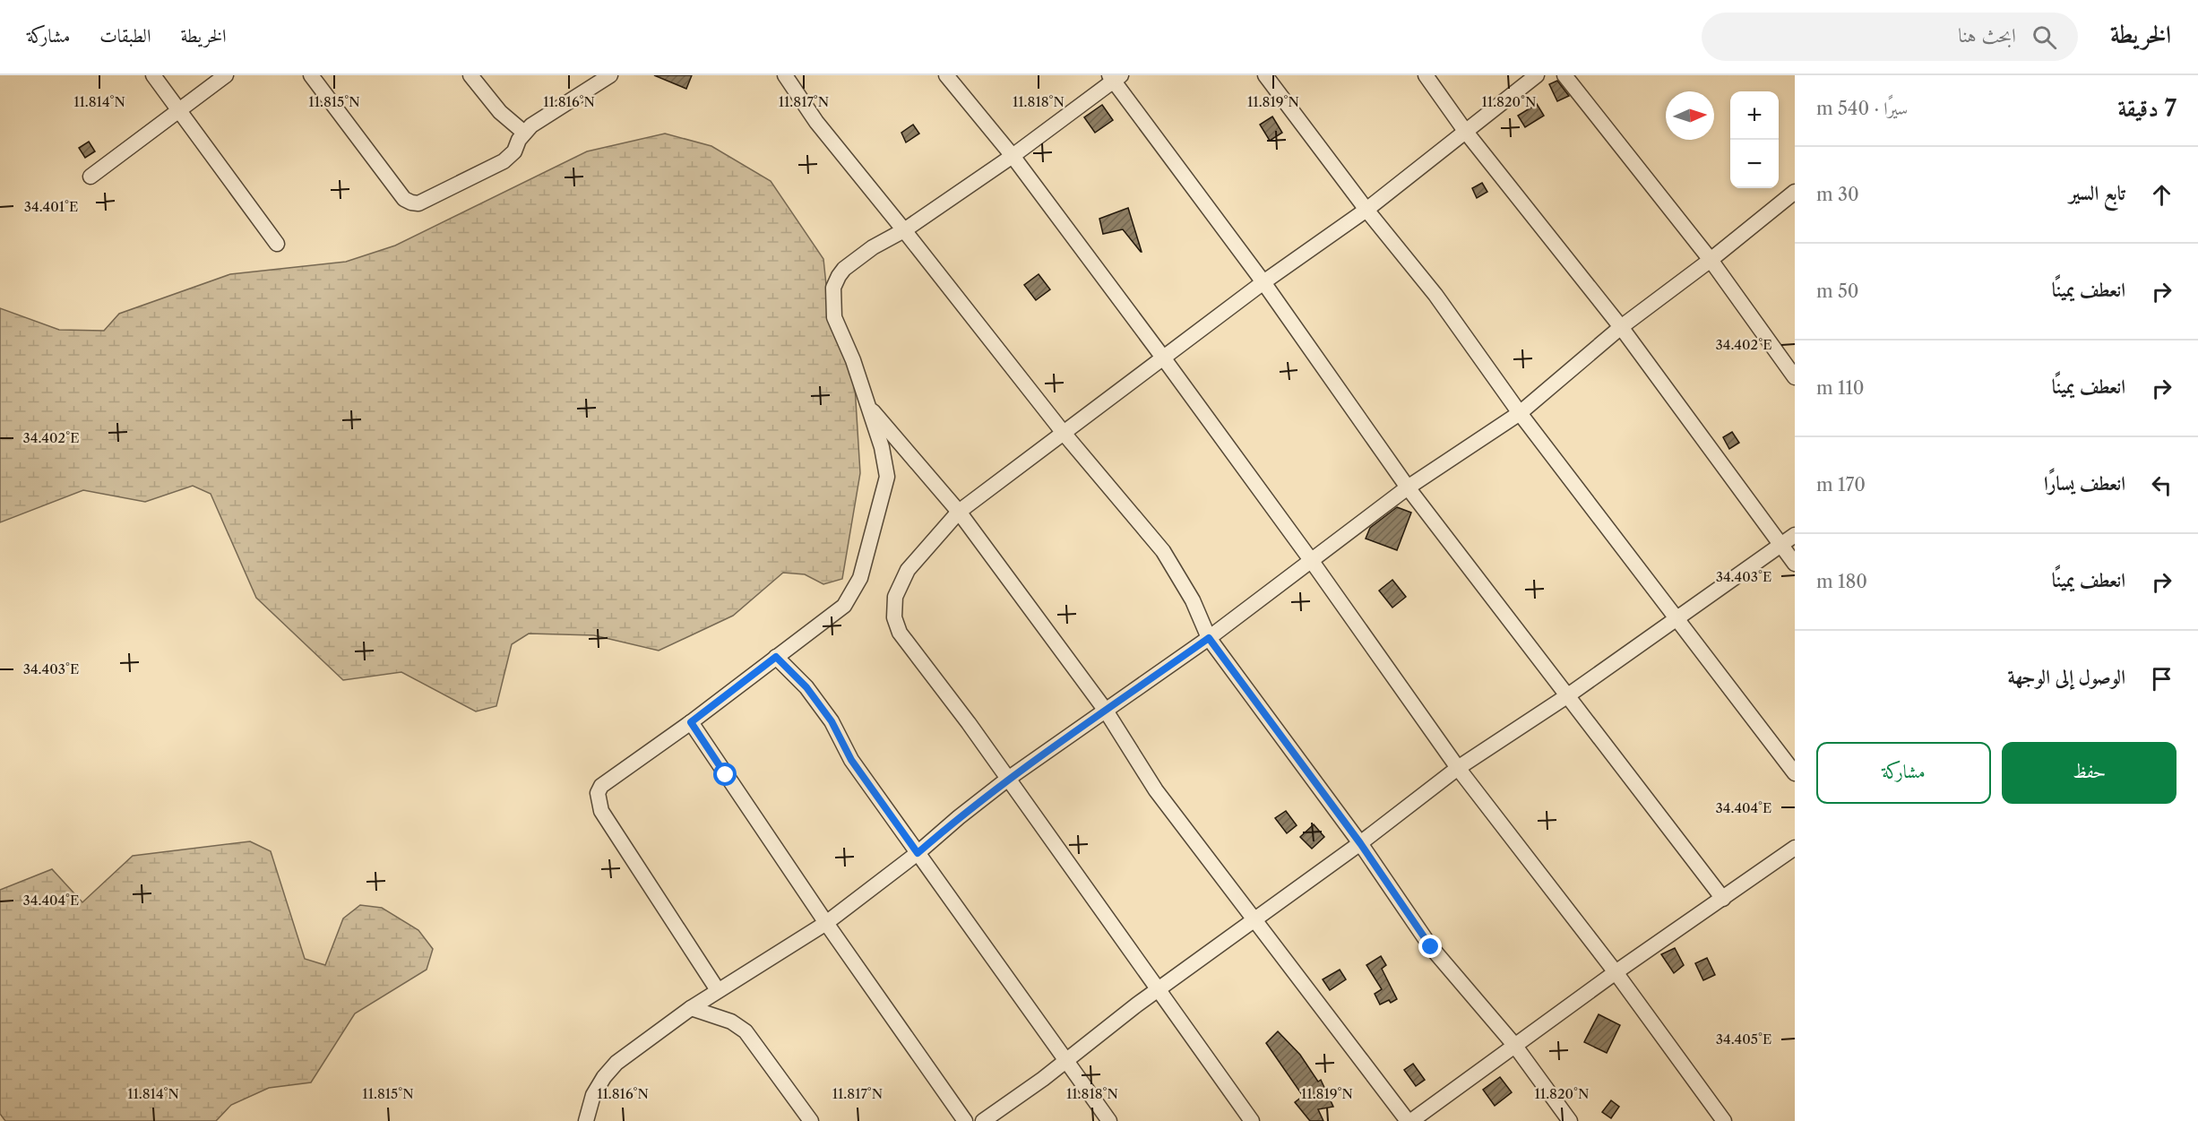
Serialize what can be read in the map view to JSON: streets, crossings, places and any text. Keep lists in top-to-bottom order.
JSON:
{
  "north": "right",
  "page": {
    "header": "الخريطة",
    "search": "ابحث هنا",
    "nav": ["الخريطة", "الطبقات", "مشاركة"],
    "heading": ["7 دقيقة", "سيرًا · 540 m"],
    "map_buttons": ["+", "−"],
    "list": [
      ["تابع السير", "30 m"],
      ["انعطف يمينًا", "50 m"],
      ["انعطف يمينًا", "110 m"],
      ["انعطف يسارًا", "170 m"],
      ["انعطف يمينًا", "180 m"],
      "الوصول إلى الوجهة"
    ],
    "buttons": ["حفظ", "مشاركة"]
  },
  "coordinates": [
    "11.814°N",
    "11.815°N",
    "11.816°N",
    "11.817°N",
    "11.818°N",
    "11.819°N",
    "11.820°N",
    "34.401°E",
    "34.402°E",
    "34.403°E",
    "34.404°E",
    "34.405°E"
  ]
}
